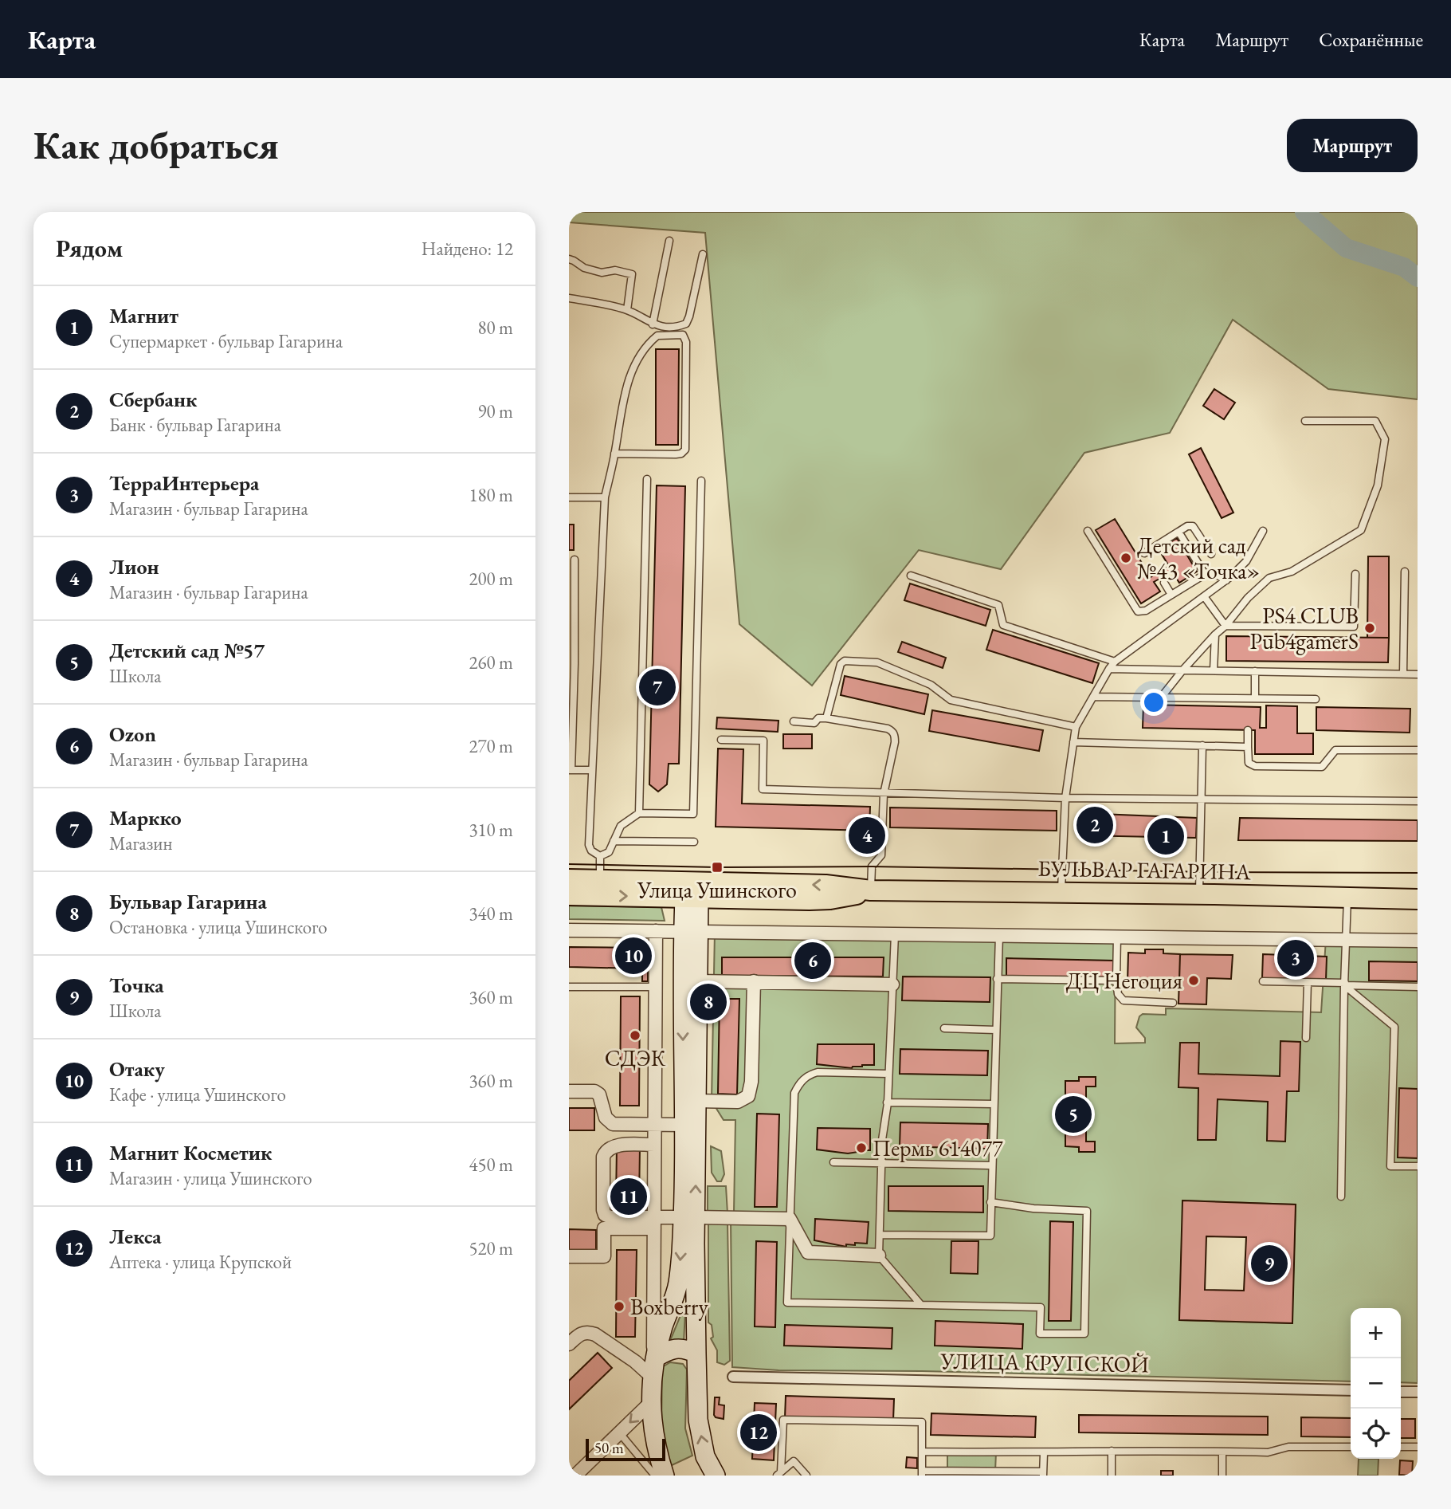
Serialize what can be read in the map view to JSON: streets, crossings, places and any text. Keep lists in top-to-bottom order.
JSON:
{
  "streets": {
    "main road": ["БУЛЬВАР ГАГАРИНА"],
    "street": ["УЛИЦА КРУПСКОЙ"]
  },
  "places": {
    "other": [
      "Детский сад №43 «Точка»",
      "PS4 CLUB Pub4gamerS",
      "ДЦ Негоция",
      "СДЭК",
      "Пермь 614077",
      "Boxberry"
    ],
    "transit": ["Улица Ушинского"]
  },
  "scale_bar": "50 m",
  "page": {
    "header": "Карта",
    "nav": ["Карта", "Маршрут", "Сохранённые"],
    "buttons": "Маршрут",
    "title": "Как добраться",
    "heading": ["Рядом", "Найдено: 12"],
    "list": [
      {
        "mark": "1",
        "name": "Магнит",
        "note": "Супермаркет · бульвар Гагарина",
        "value": "80 m"
      },
      {
        "mark": "2",
        "name": "Сбербанк",
        "note": "Банк · бульвар Гагарина",
        "value": "90 m"
      },
      {
        "mark": "3",
        "name": "ТерраИнтерьера",
        "note": "Магазин · бульвар Гагарина",
        "value": "180 m"
      },
      {
        "mark": "4",
        "name": "Лион",
        "note": "Магазин · бульвар Гагарина",
        "value": "200 m"
      },
      {
        "mark": "5",
        "name": "Детский сад №57",
        "note": "Школа",
        "value": "260 m"
      },
      {
        "mark": "6",
        "name": "Ozon",
        "note": "Магазин · бульвар Гагарина",
        "value": "270 m"
      },
      {
        "mark": "7",
        "name": "Маркко",
        "note": "Магазин",
        "value": "310 m"
      },
      {
        "mark": "8",
        "name": "Бульвар Гагарина",
        "note": "Остановка · улица Ушинского",
        "value": "340 m"
      },
      {
        "mark": "9",
        "name": "Точка",
        "note": "Школа",
        "value": "360 m"
      },
      {
        "mark": "10",
        "name": "Отаку",
        "note": "Кафе · улица Ушинского",
        "value": "360 m"
      },
      {
        "mark": "11",
        "name": "Магнит Косметик",
        "note": "Магазин · улица Ушинского",
        "value": "450 m"
      },
      {
        "mark": "12",
        "name": "Лекса",
        "note": "Аптека · улица Крупской",
        "value": "520 m"
      }
    ],
    "pins": [
      "7",
      "2",
      "4",
      "1",
      "10",
      "3",
      "6",
      "8",
      "5",
      "11",
      "9",
      "12"
    ],
    "map_buttons": ["+", "−"],
    "scale": "50 m"
  }
}
